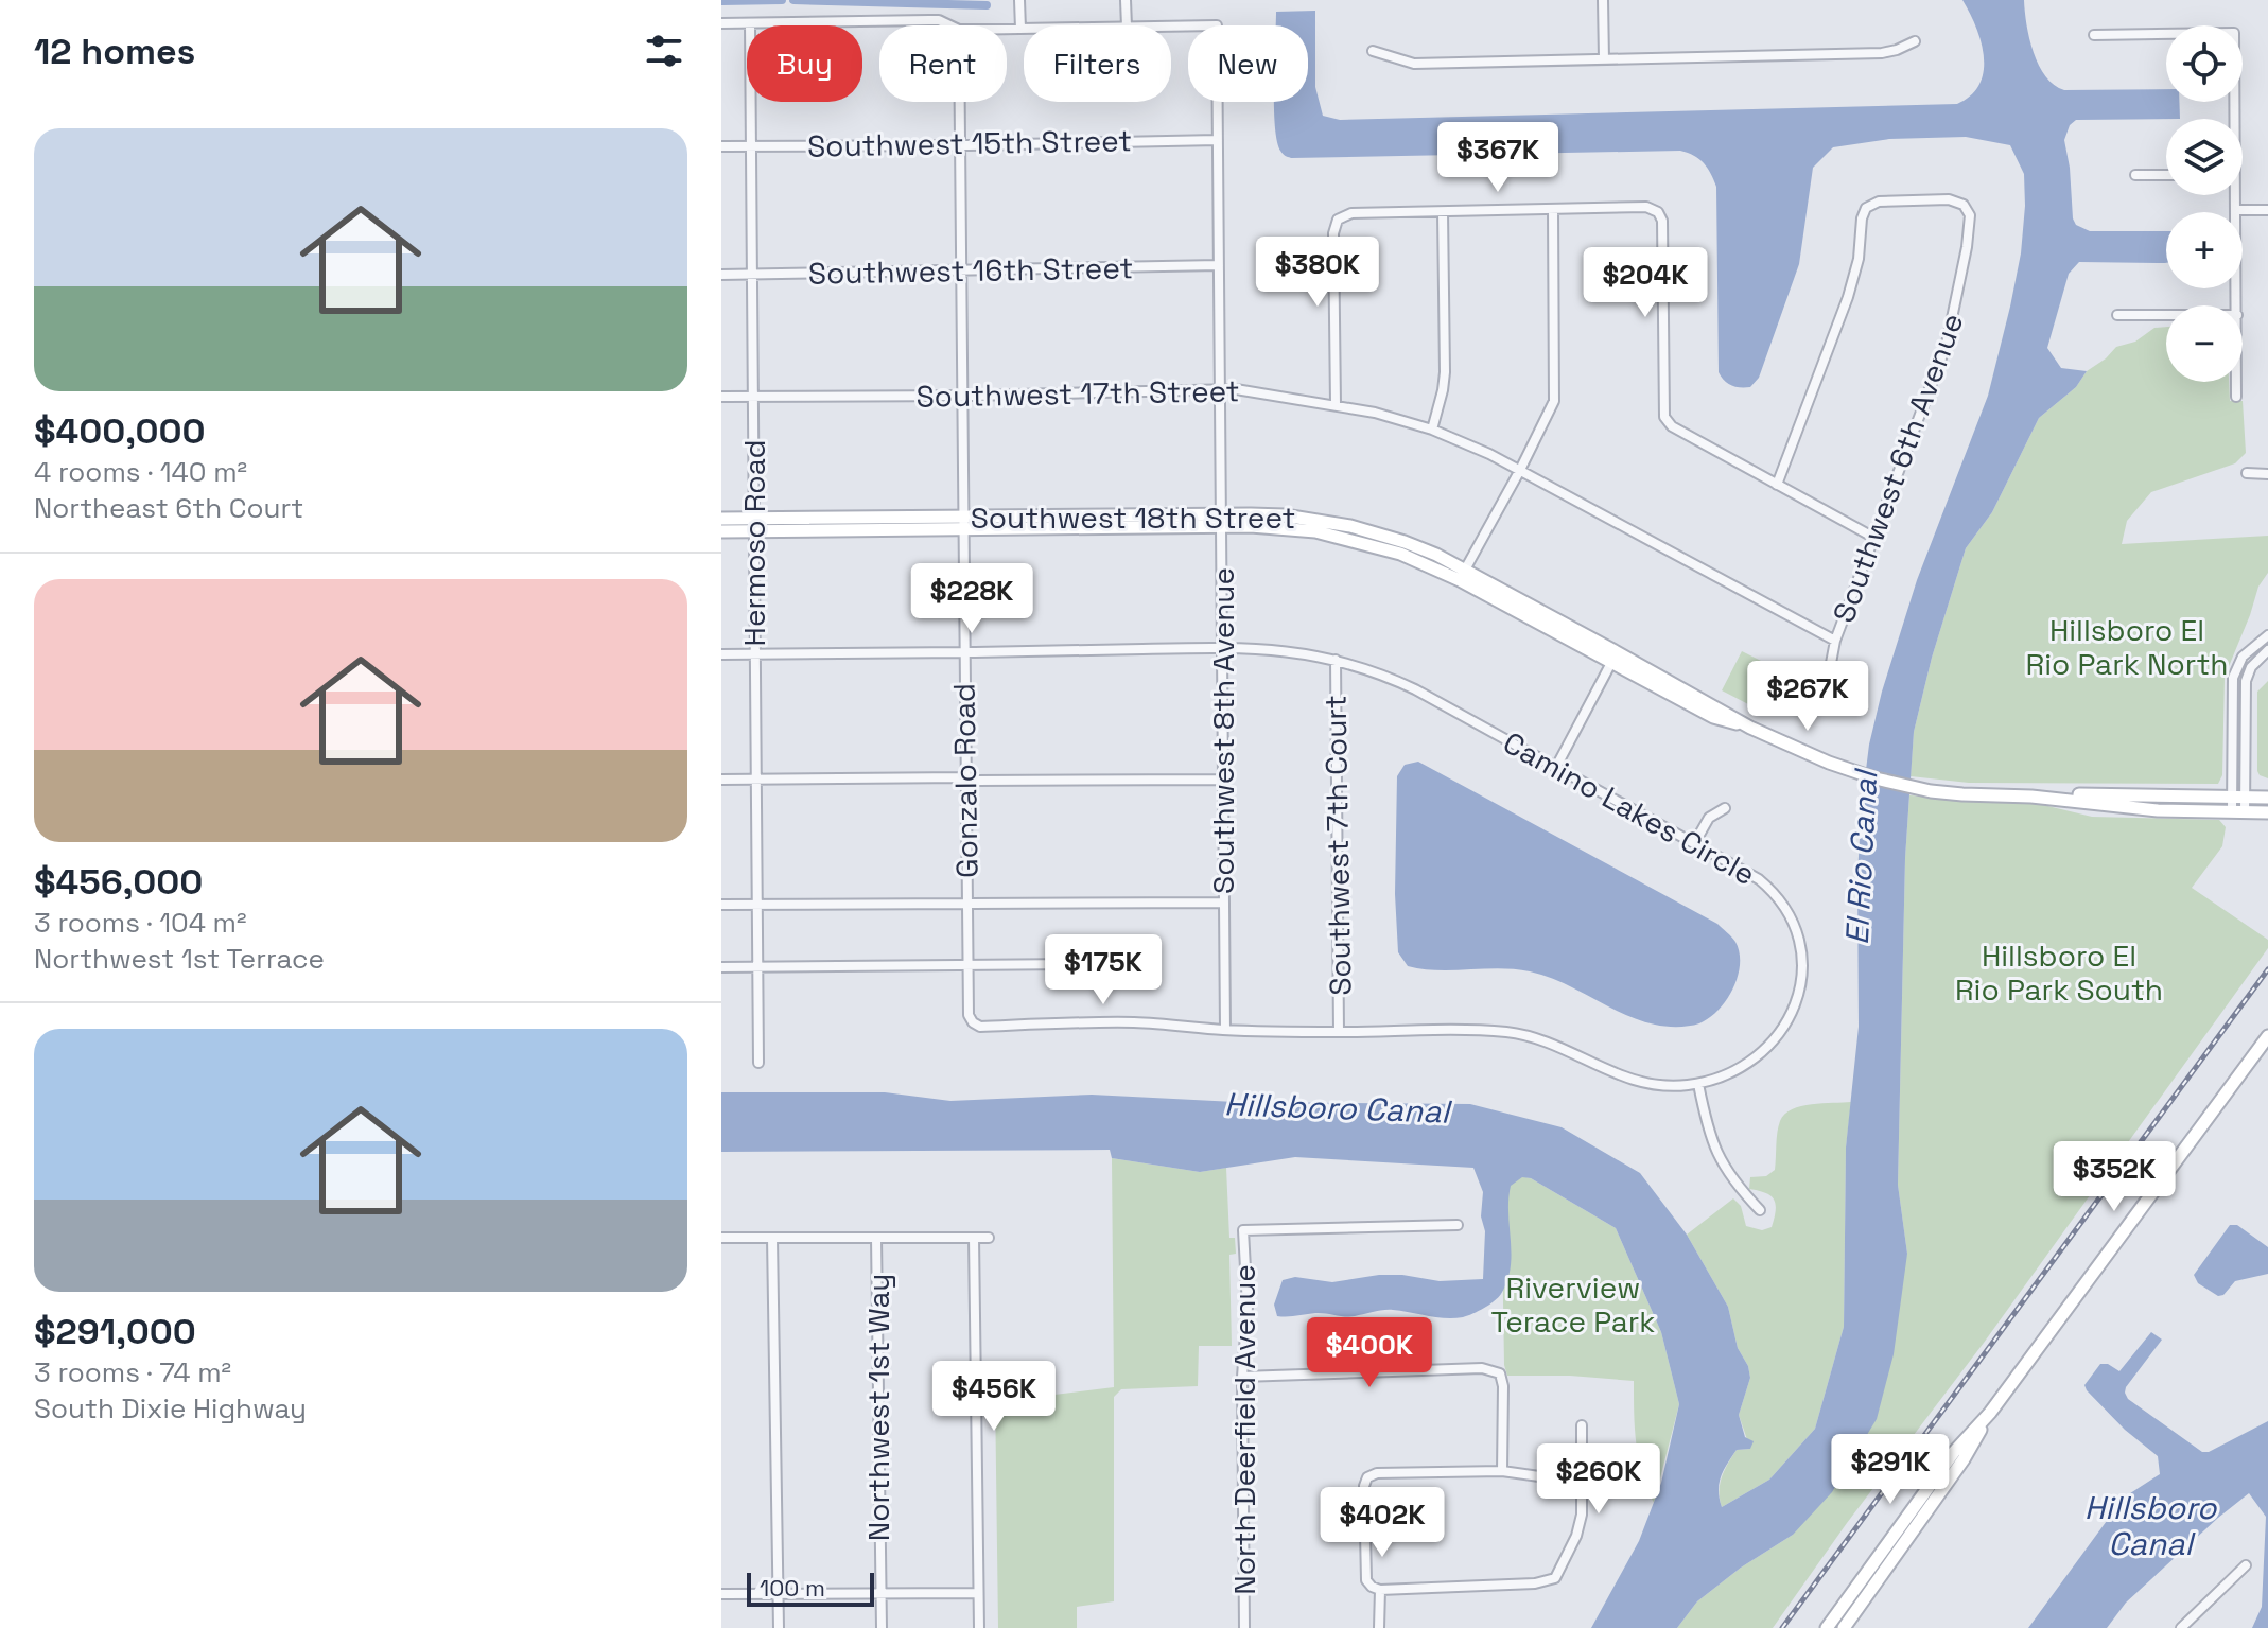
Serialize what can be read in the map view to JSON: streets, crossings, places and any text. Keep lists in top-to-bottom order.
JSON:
{
  "streets": {
    "main road": ["Southwest 18th Street"],
    "street": [
      "Southwest 15th Street",
      "Southwest 16th Street",
      "Southwest 17th Street",
      "Southwest 6th Avenue",
      "Hermoso Road",
      "Southwest 8th Avenue",
      "Gonzalo Road",
      "Camino Lakes Circle",
      "Southwest 7th Court",
      "Northwest 1st Way",
      "North Deerfield Avenue"
    ]
  },
  "crossings": [
    ["Southwest 15th Street", "Hermoso Road"],
    ["Southwest 15th Street", "Southwest 8th Avenue"],
    ["Southwest 15th Street", "Gonzalo Road"],
    ["Southwest 16th Street", "Hermoso Road"],
    ["Southwest 16th Street", "Southwest 8th Avenue"],
    ["Southwest 16th Street", "Gonzalo Road"],
    ["Southwest 17th Street", "Southwest 6th Avenue"],
    ["Southwest 17th Street", "Hermoso Road"],
    ["Southwest 17th Street", "Southwest 8th Avenue"],
    ["Southwest 17th Street", "Gonzalo Road"],
    ["Southwest 18th Street", "Hermoso Road"],
    ["Southwest 18th Street", "Southwest 8th Avenue"],
    ["Southwest 18th Street", "Gonzalo Road"],
    ["Hermoso Road", "Camino Lakes Circle"],
    ["Southwest 8th Avenue", "Camino Lakes Circle"],
    ["Gonzalo Road", "Camino Lakes Circle"],
    ["Camino Lakes Circle", "Southwest 7th Court"]
  ],
  "water": ["El Rio Canal", "Hillsboro Canal"],
  "parks": ["Hillsboro El Rio Park North", "Hillsboro El Rio Park South", "Riverview Terace Park"],
  "scale_bar": "100 m",
  "page": {
    "heading": "12 homes",
    "map_buttons": ["+", "−"],
    "chip": [
      "Buy",
      "Rent",
      "Filters",
      "New"
    ],
    "list": [
      {
        "name": "$400,000",
        "note": "4 rooms · 140 m² · Northeast 6th Court"
      },
      {
        "name": "$456,000",
        "note": "3 rooms · 104 m² · Northwest 1st Terrace"
      },
      {
        "name": "$291,000",
        "note": "3 rooms · 74 m² · South Dixie Highway"
      }
    ],
    "price": [
      "$367K",
      "$380K",
      "$204K",
      "$228K",
      "$267K",
      "$175K",
      "$352K",
      "$400K",
      "$456K",
      "$291K",
      "$260K",
      "$402K"
    ],
    "scale": "100 m"
  }
}
